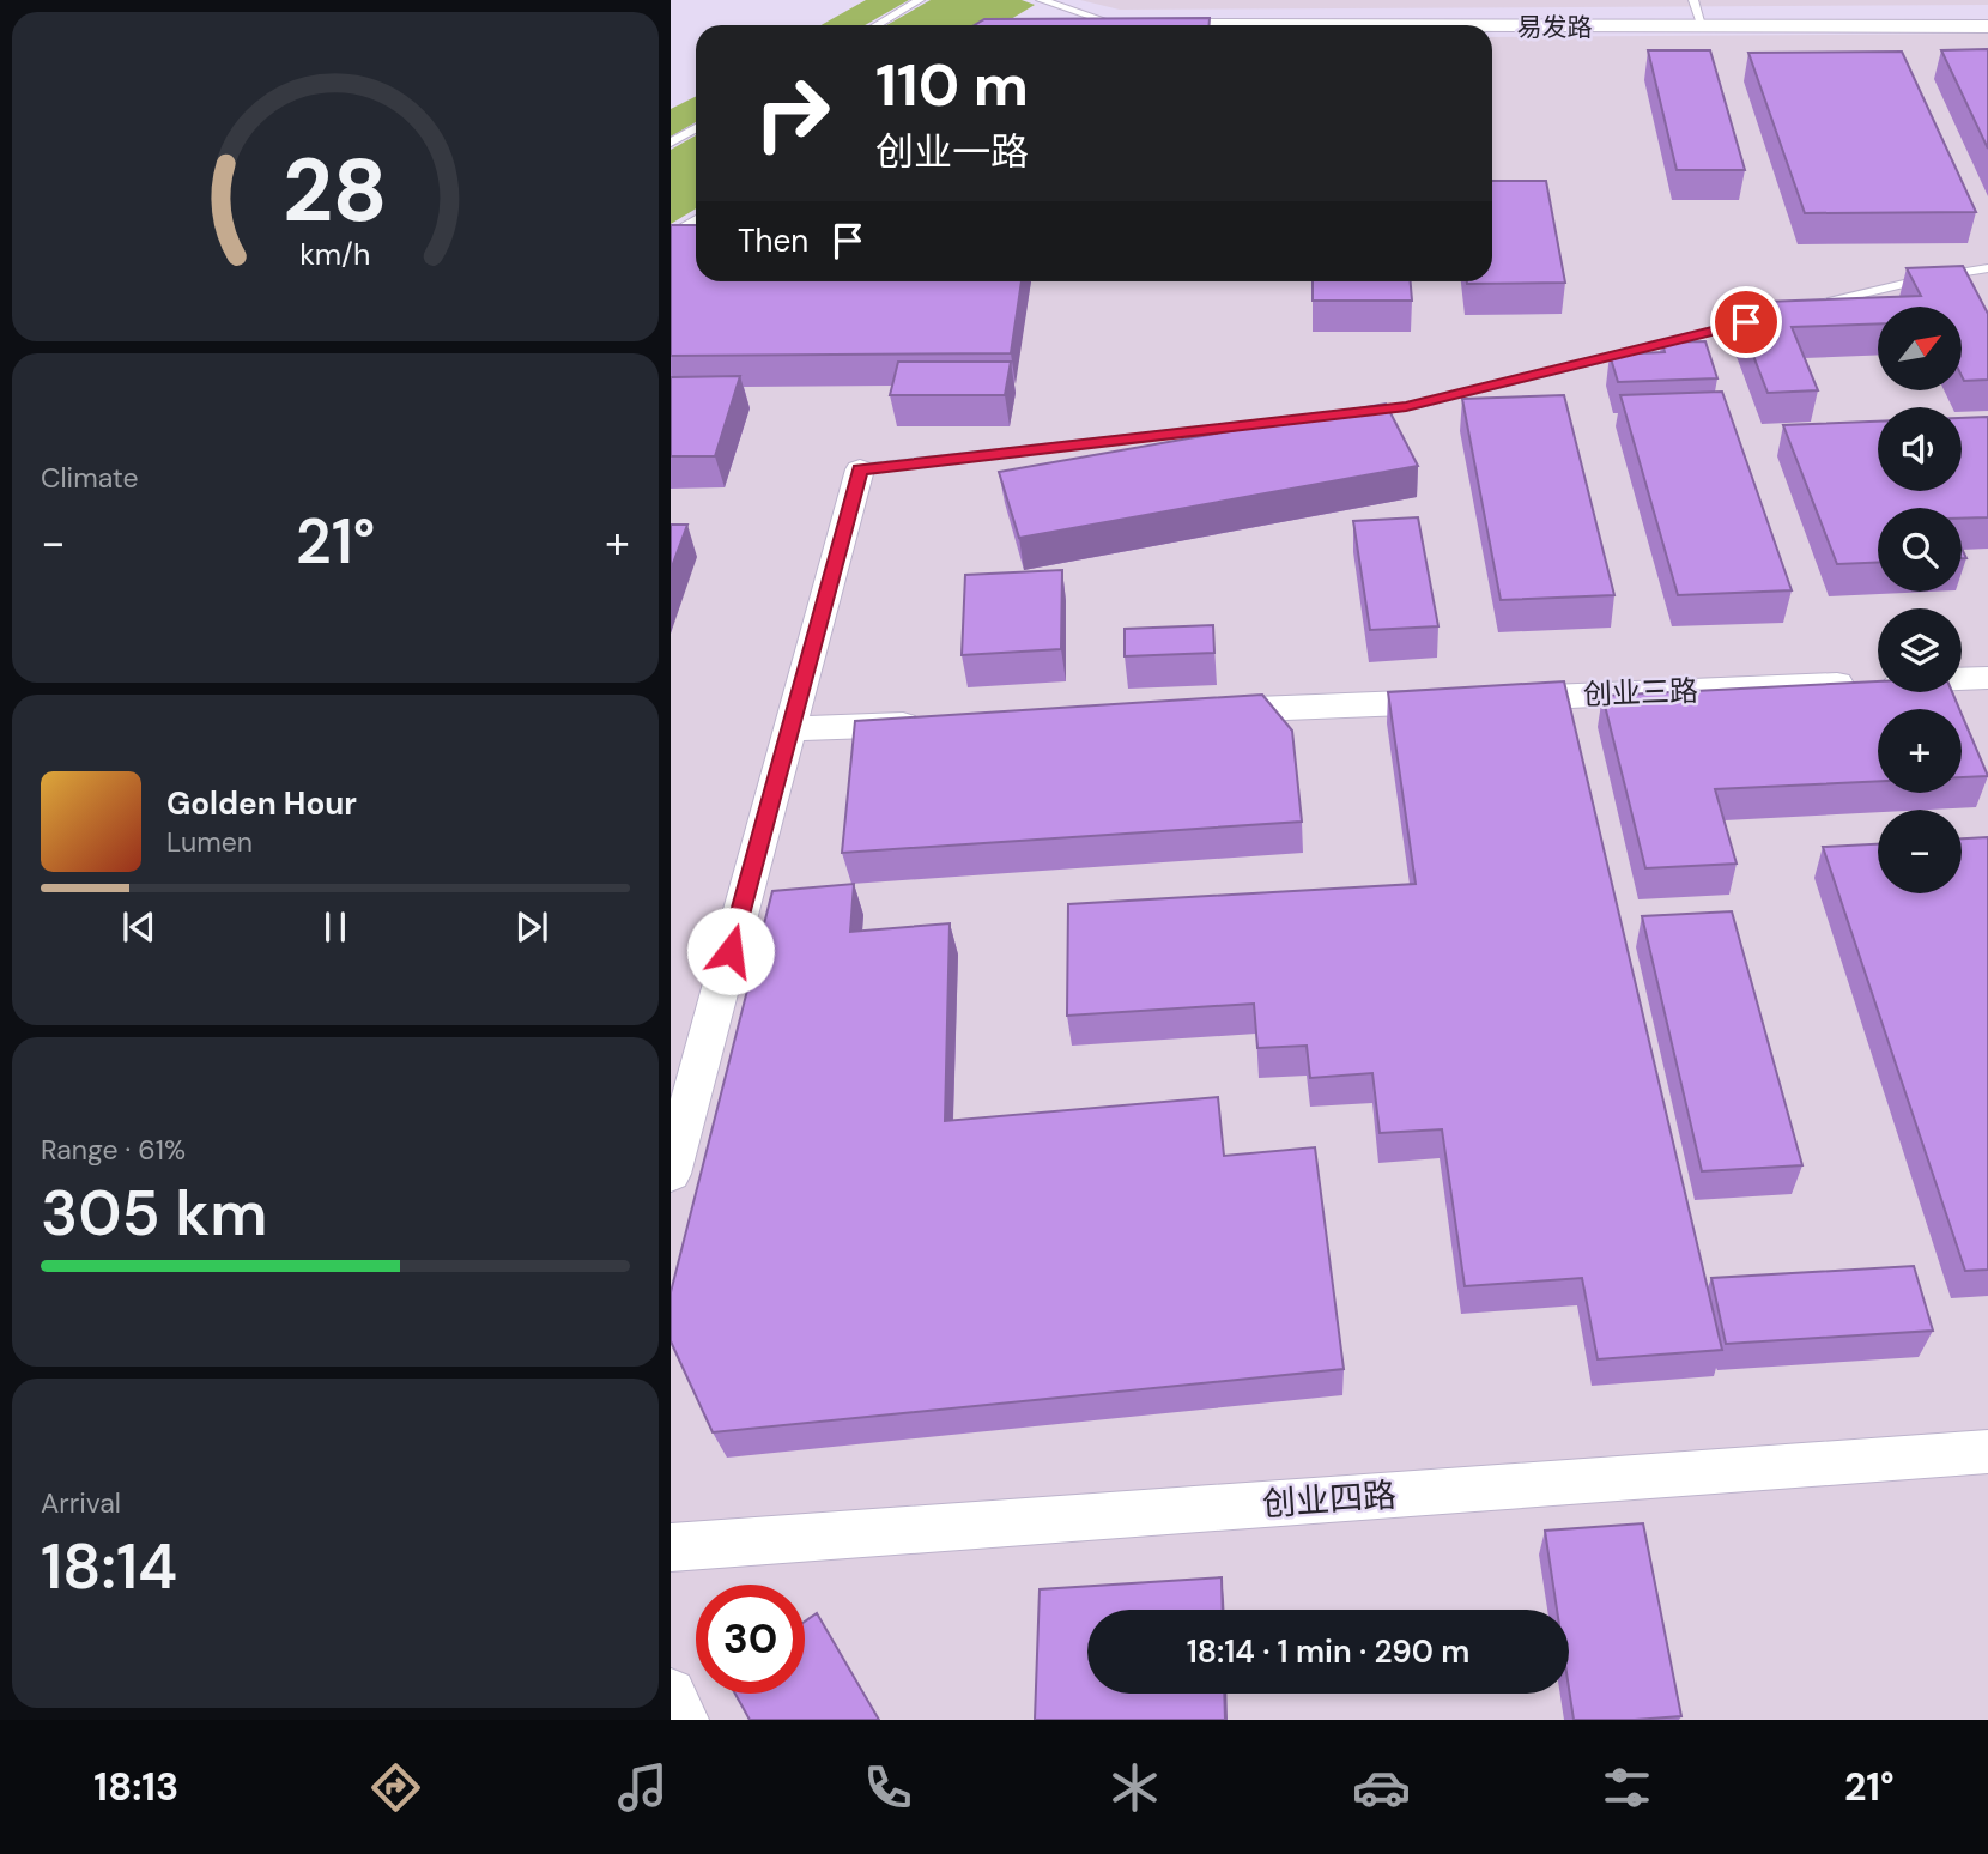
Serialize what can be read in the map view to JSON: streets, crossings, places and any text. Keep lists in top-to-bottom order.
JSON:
{
  "streets": {
    "street": ["易发路", "创业三路", "创业四路"]
  },
  "north": "top right",
  "page": {
    "turn": ["110 m", "创业一路"],
    "then": "Then",
    "map_buttons": ["+", "−"],
    "tile": [
      "Climate",
      ["Range · 61%", "305 km"],
      ["Arrival", "18:14"]
    ],
    "heat": ["−", "21°", "+"],
    "song": ["Golden Hour", "Lumen"],
    "limit": "30",
    "trip": "18:14 · 1 min · 290 m",
    "tabs": ["18:13", "21°"],
    "gauge": ["28", "km/h"]
  }
}
